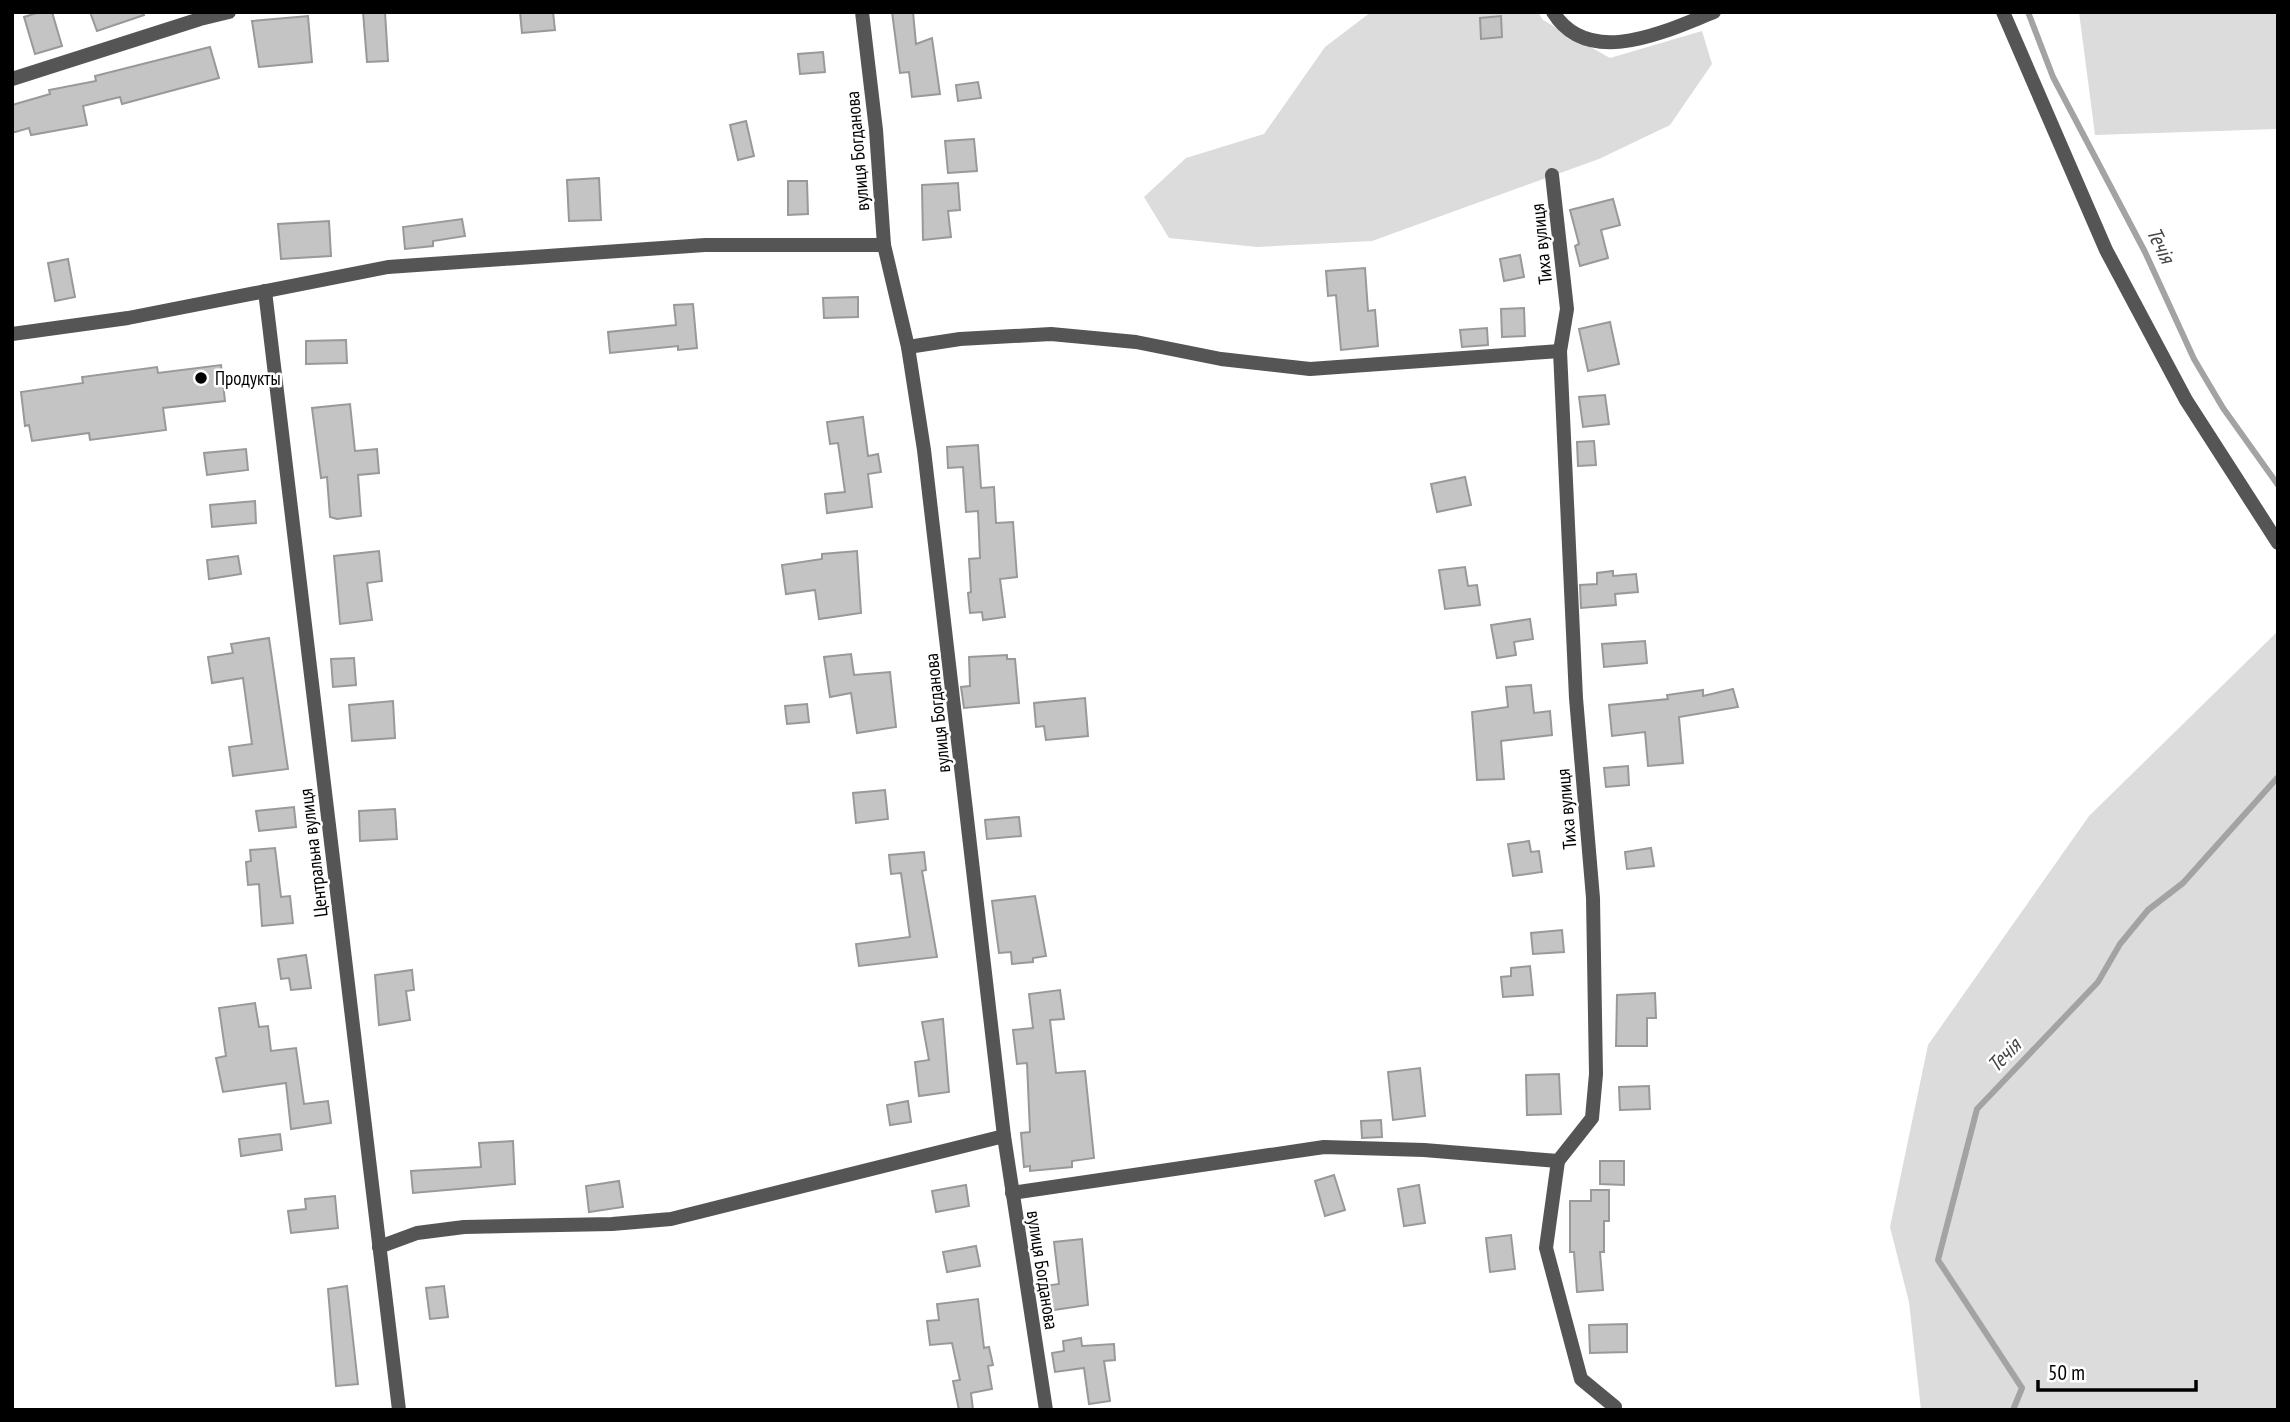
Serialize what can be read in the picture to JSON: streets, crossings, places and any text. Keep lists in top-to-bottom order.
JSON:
{
  "streets": {
    "street": ["вулиця Богданова", "Тиха вулиця", "Центральна вулиця"]
  },
  "water": ["Течія"],
  "places": ["Продукты"],
  "scale_bar": "50 m"
}
